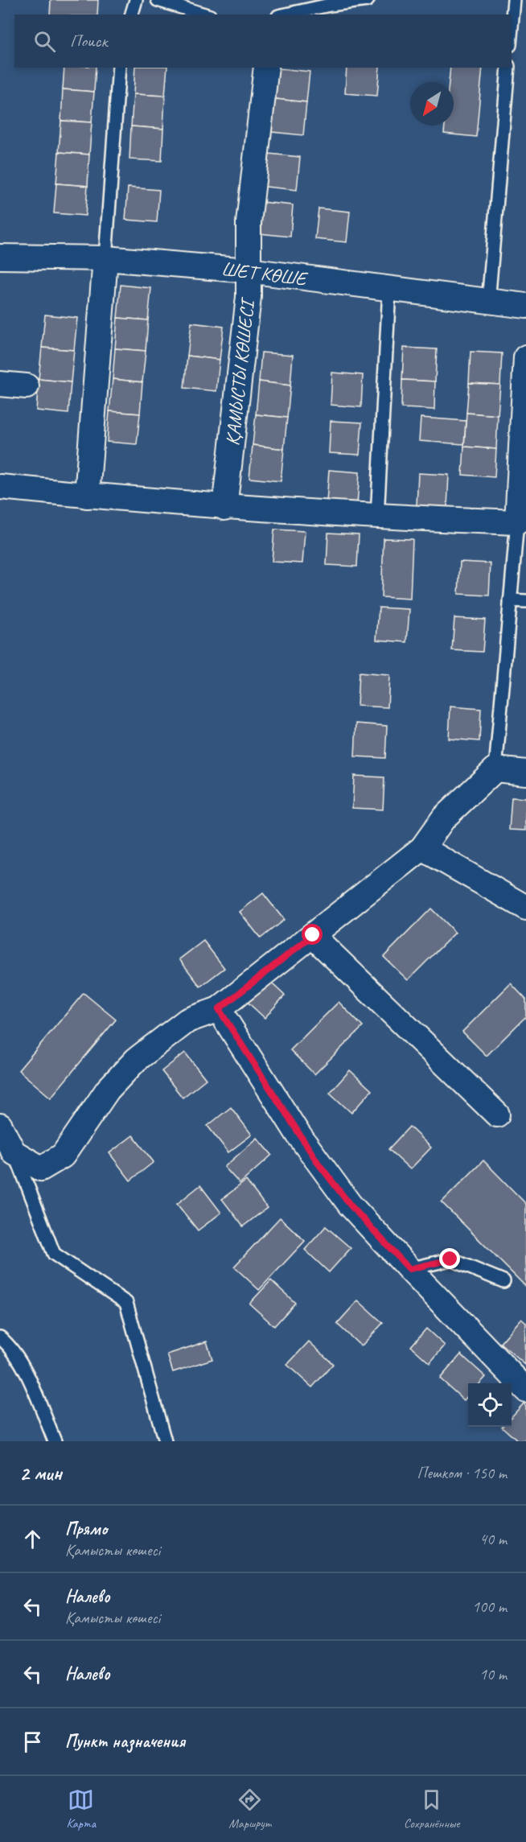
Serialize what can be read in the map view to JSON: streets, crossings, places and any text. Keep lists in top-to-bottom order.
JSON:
{
  "streets": {
    "street": ["ШЕТ КӨШЕ", "ҚАМЫСТЫ КӨШЕСІ"]
  },
  "crossings": [
    ["ШЕТ КӨШЕ", "ҚАМЫСТЫ КӨШЕСІ"]
  ],
  "north": "bottom left",
  "page": {
    "search": "Поиск",
    "heading": ["2 мин", "Пешком · 150 m"],
    "list": [
      ["Прямо", "Қамысты көшесі", "40 m"],
      ["Налево", "Қамысты көшесі", "100 m"],
      ["Налево", "10 m"],
      "Пункт назначения"
    ],
    "nav": ["Карта", "Маршрут", "Сохранённые"]
  }
}
